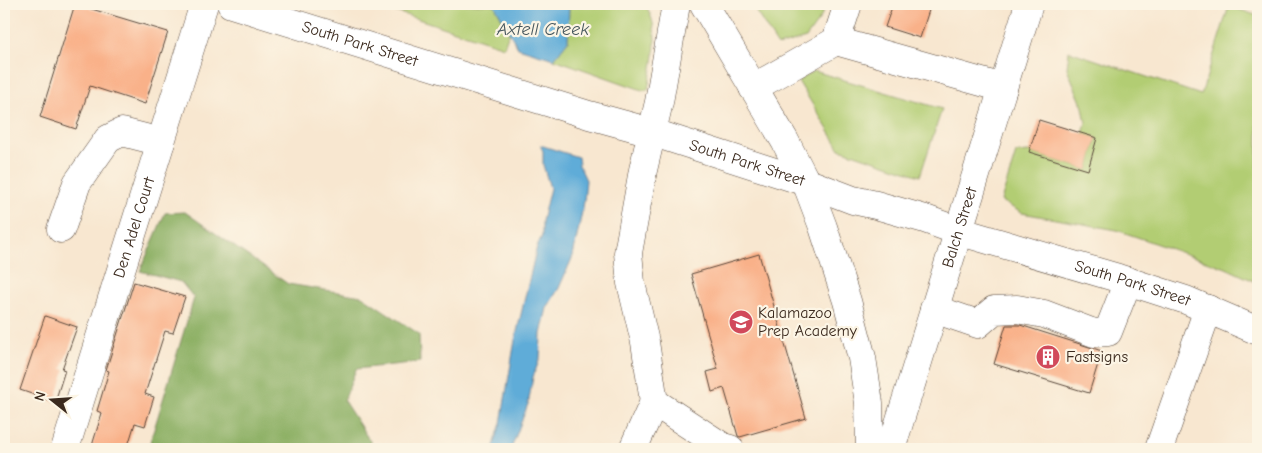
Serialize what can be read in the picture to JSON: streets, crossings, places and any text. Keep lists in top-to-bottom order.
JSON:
{
  "streets": {
    "street": ["South Park Street", "Balch Street", "Den Adel Court"]
  },
  "crossings": [
    ["South Park Street", "Balch Street"]
  ],
  "water": ["Axtell Creek"],
  "places": {
    "school or university": ["Kalamazoo Prep Academy"],
    "building": ["Fastsigns"]
  },
  "north": "left"
}
